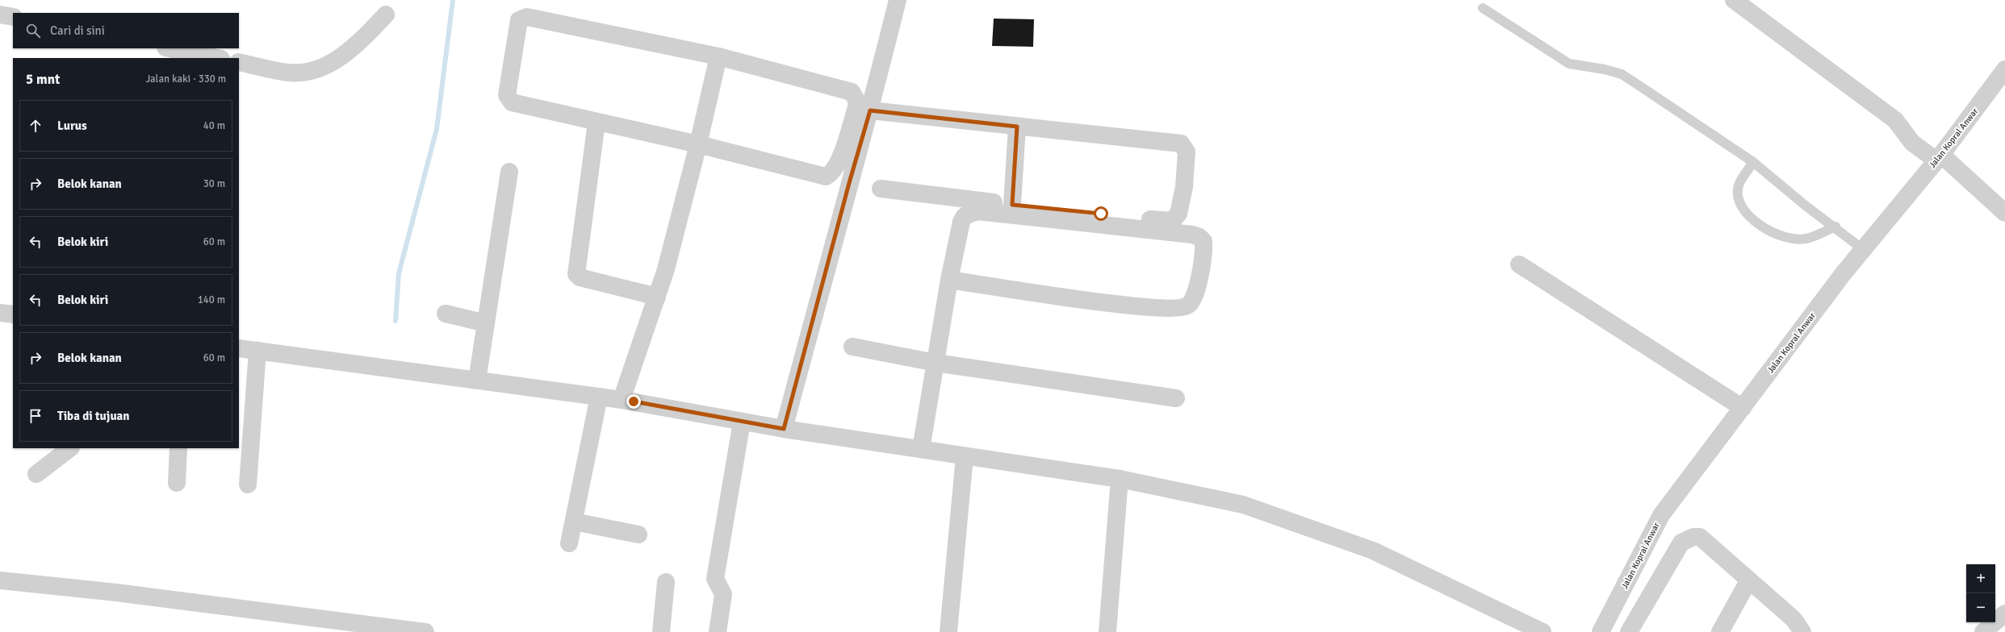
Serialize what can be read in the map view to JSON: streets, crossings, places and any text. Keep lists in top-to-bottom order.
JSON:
{
  "streets": {
    "street": ["Jalan Kopral Anwar"]
  },
  "page": {
    "search": "Cari di sini",
    "heading": ["5 mnt", "Jalan kaki · 330 m"],
    "list": [
      ["Lurus", "40 m"],
      ["Belok kanan", "30 m"],
      ["Belok kiri", "60 m"],
      ["Belok kiri", "140 m"],
      ["Belok kanan", "60 m"],
      "Tiba di tujuan"
    ],
    "map_buttons": ["+", "−"]
  }
}
